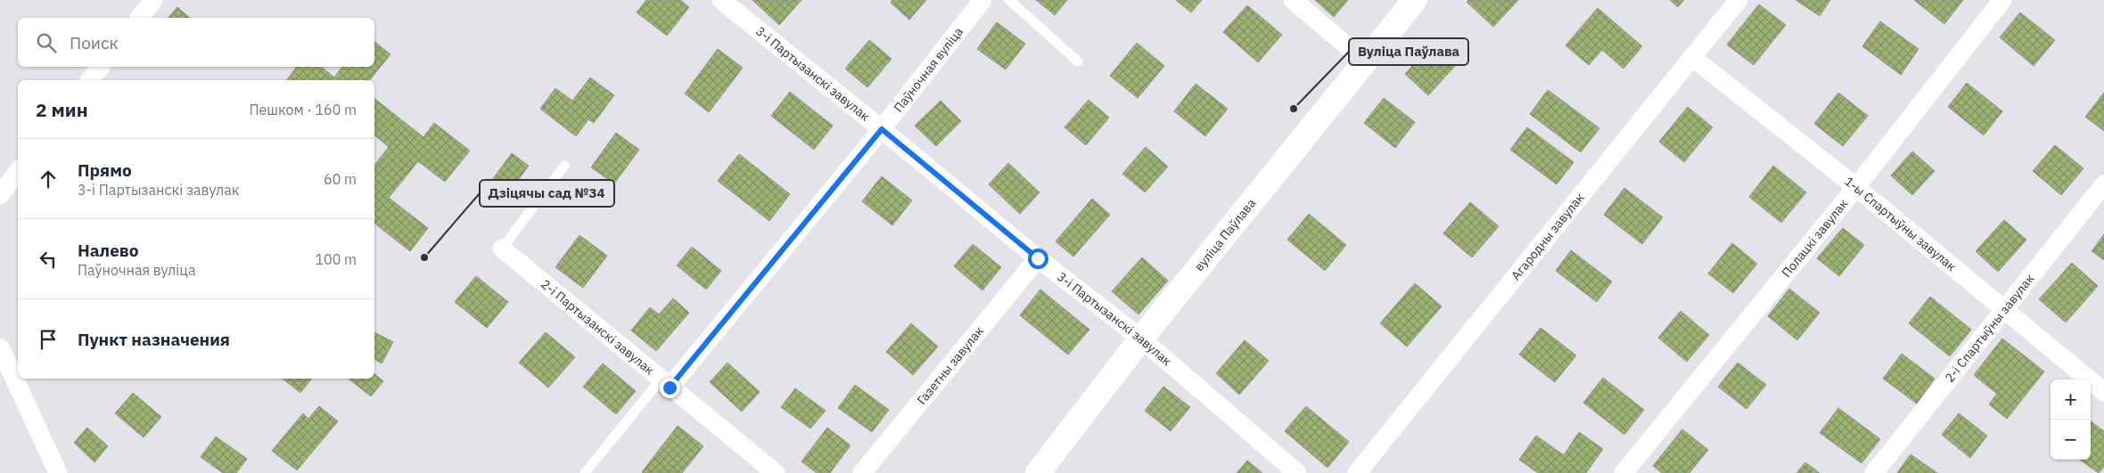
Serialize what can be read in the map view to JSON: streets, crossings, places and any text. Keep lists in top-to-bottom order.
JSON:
{
  "streets": {
    "street": [
      "Паўночная вуліца",
      "3-і Партызанскі завулак",
      "1-ы Спартыўны завулак",
      "вуліца Паўлава",
      "Агародны завулак",
      "Полацкі завулак",
      "2-і Партызанскі завулак",
      "2-і Спартыўны завулак",
      "Газетны завулак"
    ]
  },
  "crossings": [
    ["Паўночная вуліца", "3-і Партызанскі завулак"],
    ["Паўночная вуліца", "2-і Партызанскі завулак"],
    ["3-і Партызанскі завулак", "вуліца Паўлава"],
    ["3-і Партызанскі завулак", "Газетны завулак"],
    ["1-ы Спартыўны завулак", "Агародны завулак"],
    ["1-ы Спартыўны завулак", "Полацкі завулак"],
    ["1-ы Спартыўны завулак", "2-і Спартыўны завулак"]
  ],
  "places": ["Вуліца Паўлава", "Дзіцячы сад №34"],
  "page": {
    "search": "Поиск",
    "heading": ["2 мин", "Пешком · 160 m"],
    "list": [
      ["Прямо", "3-і Партызанскі завулак", "60 m"],
      ["Налево", "Паўночная вуліца", "100 m"],
      "Пункт назначения"
    ],
    "map_buttons": ["+", "−"]
  }
}
